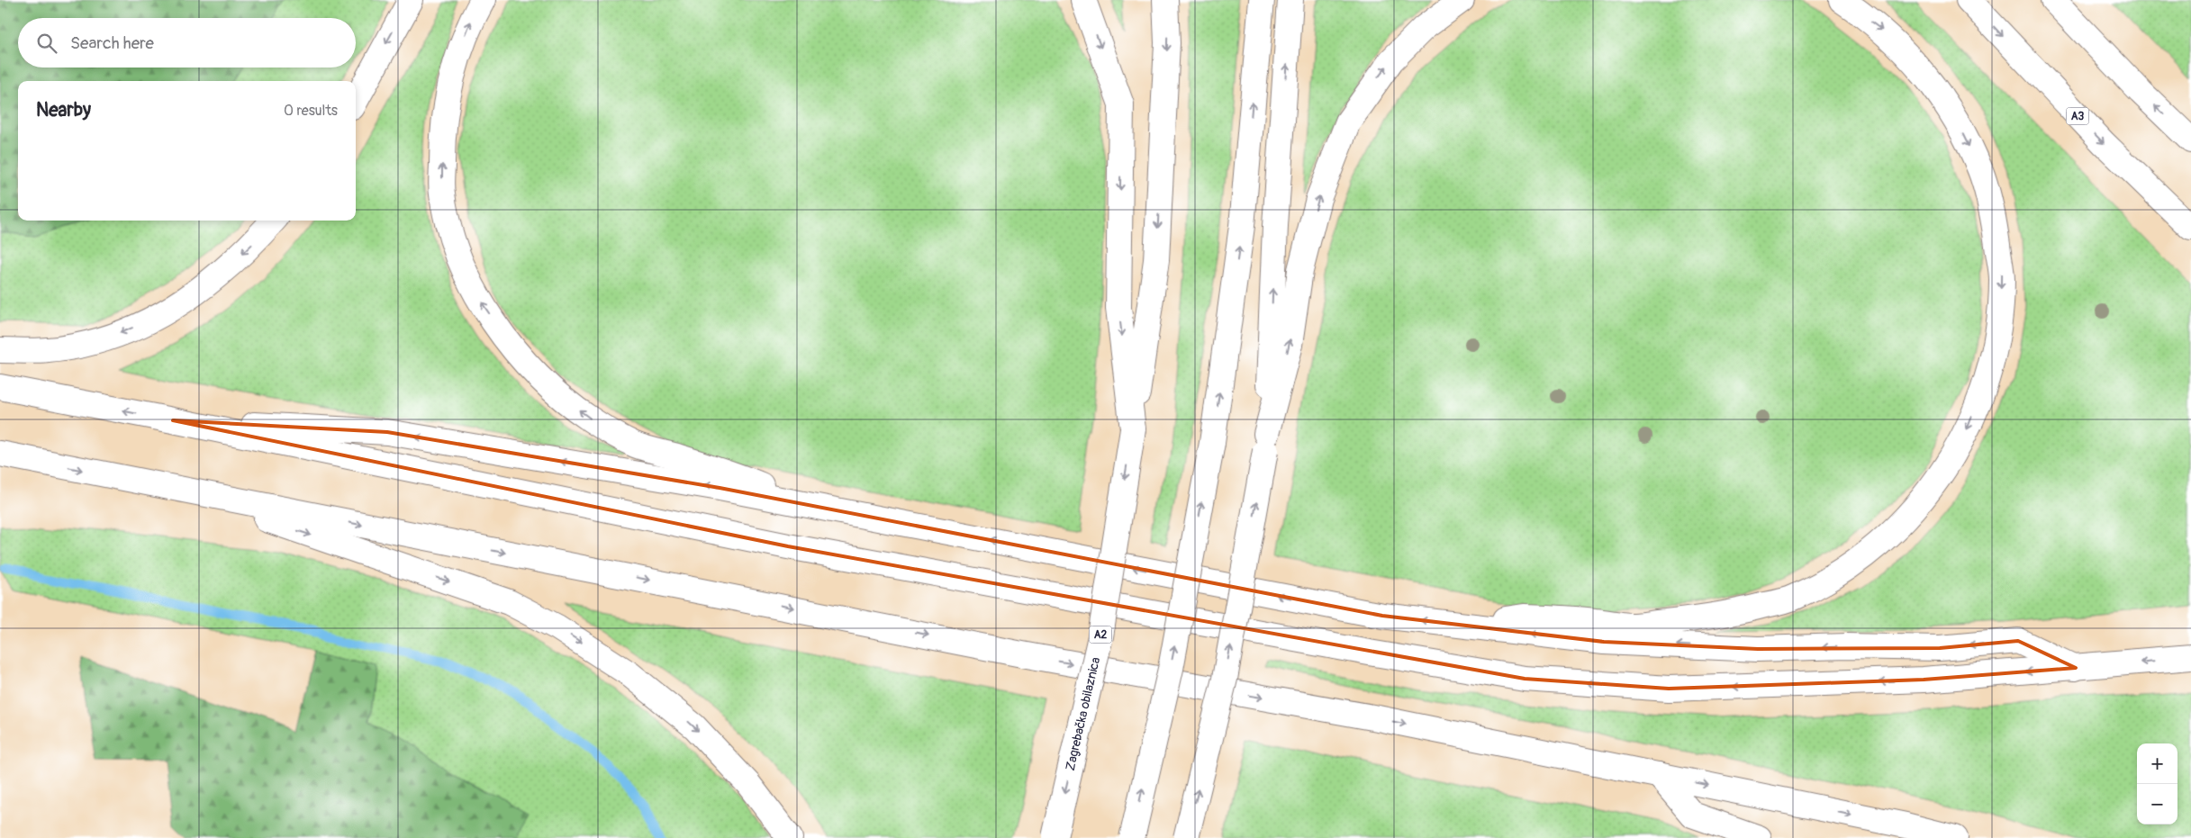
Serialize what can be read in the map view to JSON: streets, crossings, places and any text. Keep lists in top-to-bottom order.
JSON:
{
  "streets": {
    "highway": ["A3", "A2", "Zagrebačka obilaznica"]
  },
  "page": {
    "search": "Search here",
    "heading": ["Nearby", "0 results"],
    "map_buttons": ["+", "−"]
  }
}
